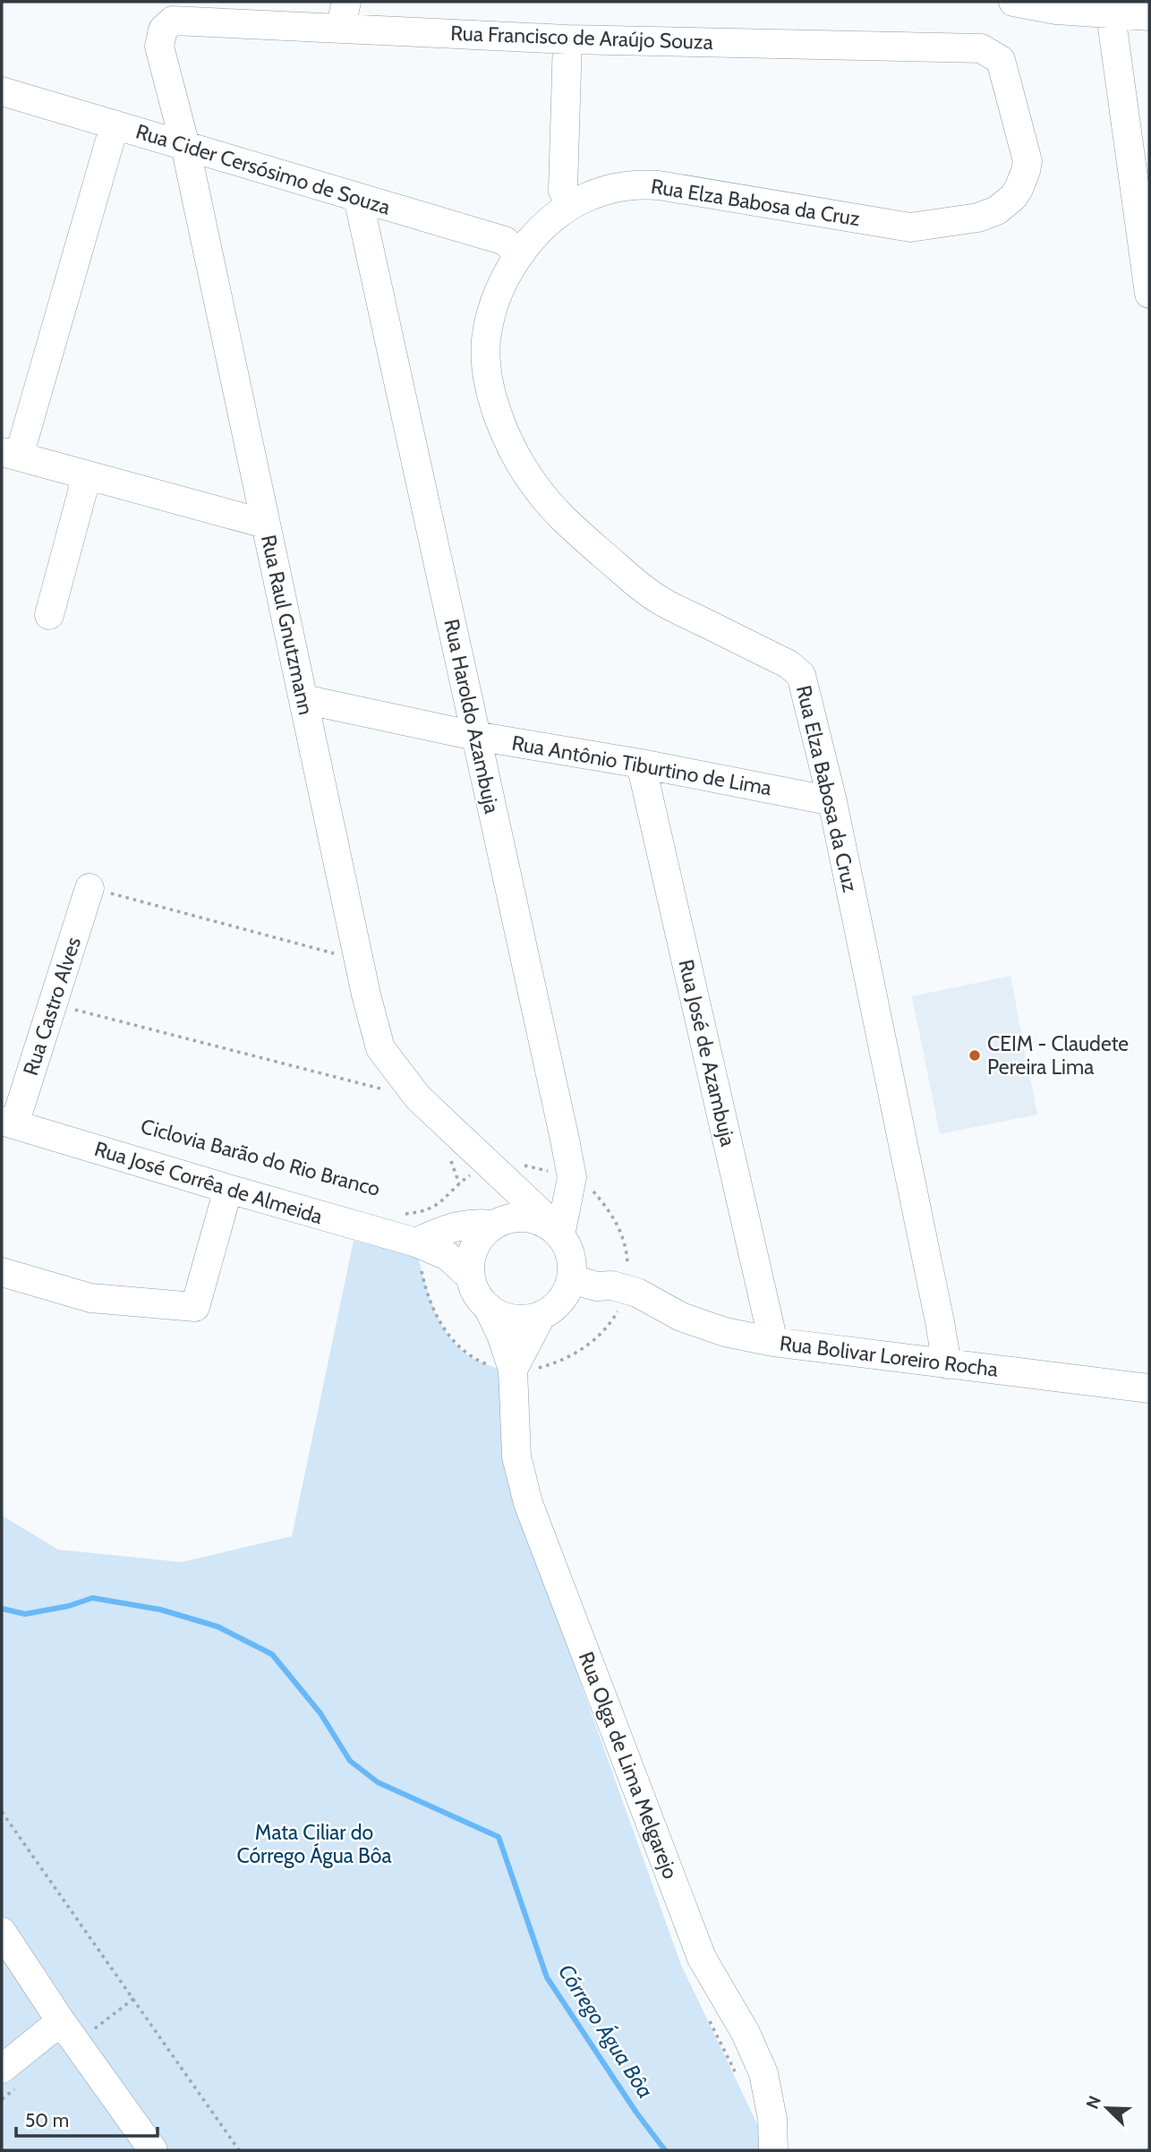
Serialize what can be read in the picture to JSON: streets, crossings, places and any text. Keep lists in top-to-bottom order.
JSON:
{
  "streets": {
    "street": [
      "Rua Francisco de Araújo Souza",
      "Rua Cider Cersósimo de Souza",
      "Rua Elza Babosa da Cruz",
      "Rua Raul Gnutzmann",
      "Rua Haroldo Azambuja",
      "Rua Antônio Tiburtino de Lima",
      "Rua Castro Alves",
      "Rua José de Azambuja",
      "Rua José Corrêa de Almeida",
      "Rua Bolivar Loreiro Rocha",
      "Rua Olga de Lima Melgarejo"
    ]
  },
  "crossings": [
    ["Rua Francisco de Araújo Souza", "Rua Elza Babosa da Cruz"],
    ["Rua Francisco de Araújo Souza", "Rua Raul Gnutzmann"],
    ["Rua Cider Cersósimo de Souza", "Rua Elza Babosa da Cruz"],
    ["Rua Cider Cersósimo de Souza", "Rua Raul Gnutzmann"],
    ["Rua Cider Cersósimo de Souza", "Rua Haroldo Azambuja"],
    ["Rua Elza Babosa da Cruz", "Rua Antônio Tiburtino de Lima"],
    ["Rua Elza Babosa da Cruz", "Rua Bolivar Loreiro Rocha"],
    ["Rua Raul Gnutzmann", "Rua Haroldo Azambuja"],
    ["Rua Raul Gnutzmann", "Rua Antônio Tiburtino de Lima"],
    ["Rua Raul Gnutzmann", "Rua José Corrêa de Almeida"],
    ["Rua Raul Gnutzmann", "Rua Bolivar Loreiro Rocha"],
    ["Rua Raul Gnutzmann", "Rua Olga de Lima Melgarejo"],
    ["Rua Haroldo Azambuja", "Rua Antônio Tiburtino de Lima"],
    ["Rua Haroldo Azambuja", "Rua José Corrêa de Almeida"],
    ["Rua Haroldo Azambuja", "Rua Bolivar Loreiro Rocha"],
    ["Rua Haroldo Azambuja", "Rua Olga de Lima Melgarejo"],
    ["Rua Antônio Tiburtino de Lima", "Rua José de Azambuja"],
    ["Rua Castro Alves", "Rua José Corrêa de Almeida"],
    ["Rua José de Azambuja", "Rua Bolivar Loreiro Rocha"],
    ["Rua José Corrêa de Almeida", "Rua Bolivar Loreiro Rocha"],
    ["Rua José Corrêa de Almeida", "Rua Olga de Lima Melgarejo"],
    ["Rua Bolivar Loreiro Rocha", "Rua Olga de Lima Melgarejo"]
  ],
  "water": ["Córrego Água Bôa"],
  "parks": ["Mata Ciliar do Córrego Água Bôa"],
  "places": ["CEIM - Claudete Pereira Lima"],
  "scale_bar": "50 m",
  "north": "top left"
}
